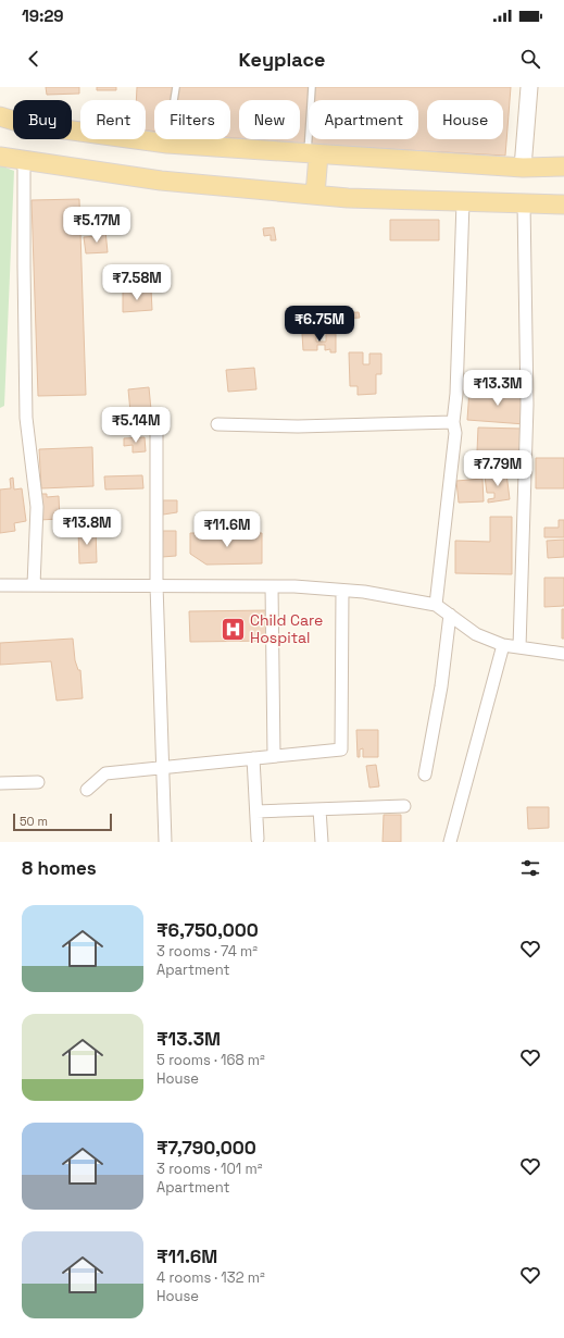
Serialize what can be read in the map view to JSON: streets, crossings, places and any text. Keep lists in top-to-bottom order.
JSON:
{
  "places": {
    "hospital": ["Child Care Hospital"]
  },
  "scale_bar": "50 m",
  "page": {
    "status": "19:29",
    "header": "Keyplace",
    "chip": [
      "Buy",
      "Rent",
      "Filters",
      "New",
      "Apartment",
      "House"
    ],
    "price": [
      "₹5.17M",
      "₹7.58M",
      "₹6.75M",
      "₹13.3M",
      "₹5.14M",
      "₹7.79M",
      "₹13.8M",
      "₹11.6M"
    ],
    "scale": "50 m",
    "heading": "8 homes",
    "list": [
      {
        "name": "₹6,750,000",
        "note": "3 rooms · 74 m² · Apartment"
      },
      {
        "name": "₹13.3M",
        "note": "5 rooms · 168 m² · House"
      },
      {
        "name": "₹7,790,000",
        "note": "3 rooms · 101 m² · Apartment"
      },
      {
        "name": "₹11.6M",
        "note": "4 rooms · 132 m² · House"
      }
    ]
  }
}
